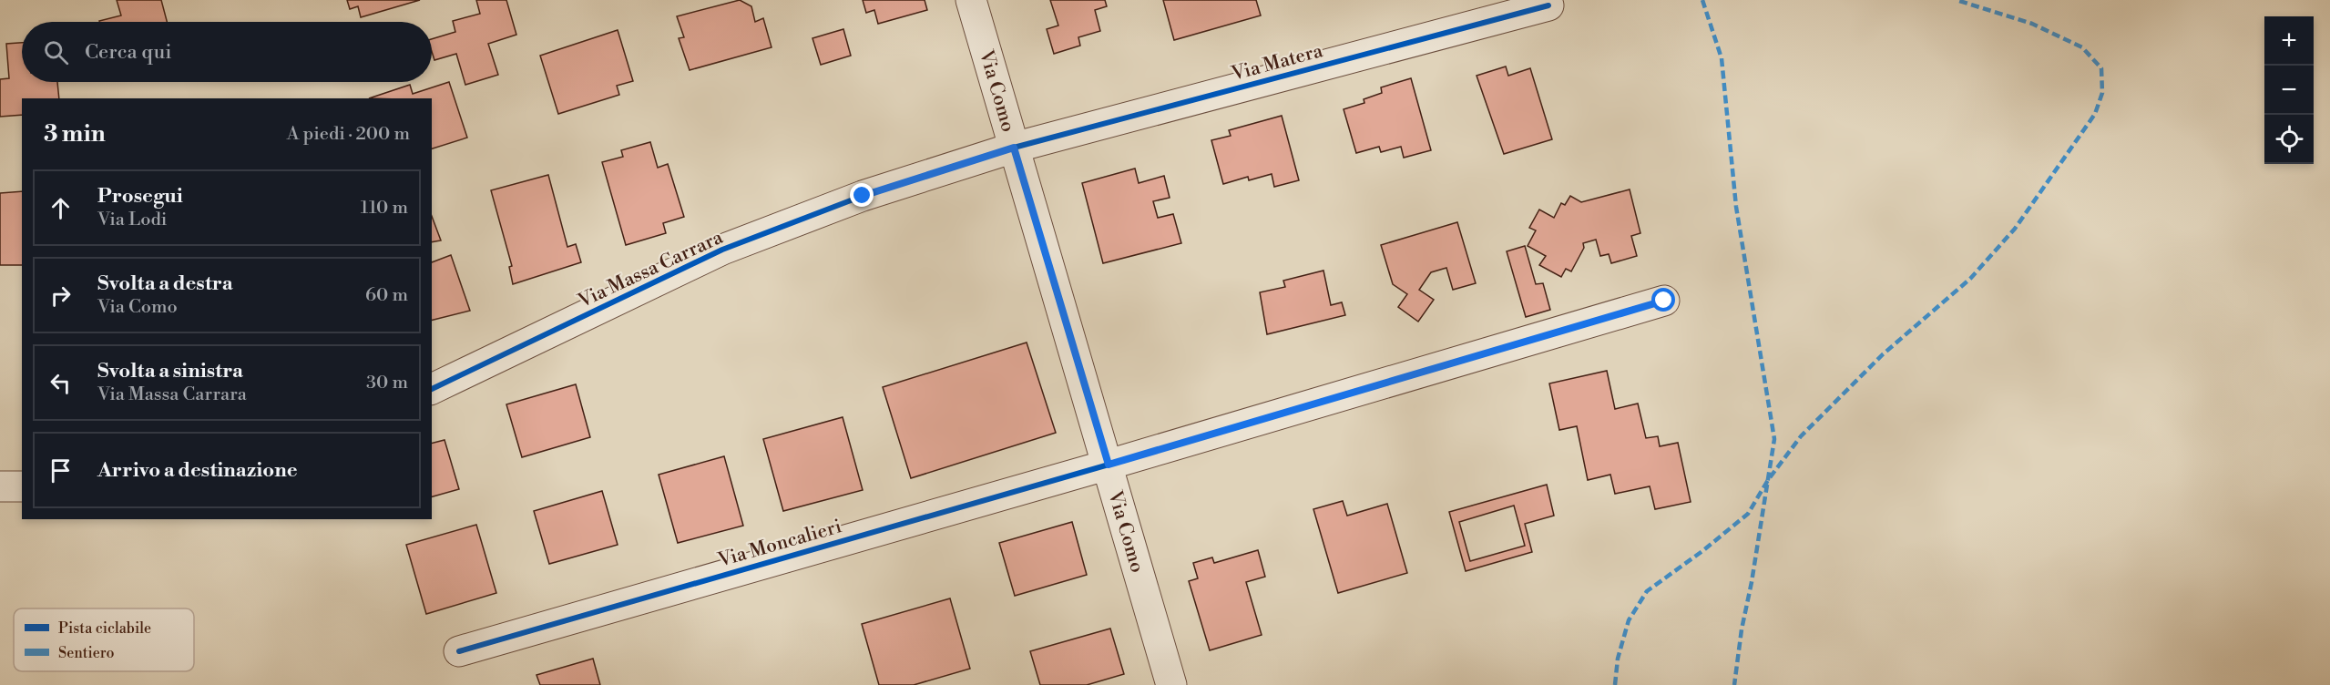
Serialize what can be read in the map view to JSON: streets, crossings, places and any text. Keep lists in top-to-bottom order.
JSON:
{
  "streets": {
    "street": [
      "Via Matera",
      "Via Como",
      "Via Massa Carrara",
      "Via Moncalieri"
    ]
  },
  "crossings": [
    ["Via Matera", "Via Como"],
    ["Via Matera", "Via Massa Carrara"],
    ["Via Como", "Via Massa Carrara"],
    ["Via Como", "Via Moncalieri"]
  ],
  "legend": ["Pista ciclabile", "Sentiero"],
  "page": {
    "map_buttons": ["+", "−"],
    "search": "Cerca qui",
    "heading": ["3 min", "A piedi · 200 m"],
    "list": [
      ["Prosegui", "Via Lodi", "110 m"],
      ["Svolta a destra", "Via Como", "60 m"],
      ["Svolta a sinistra", "Via Massa Carrara", "30 m"],
      "Arrivo a destinazione"
    ]
  }
}
